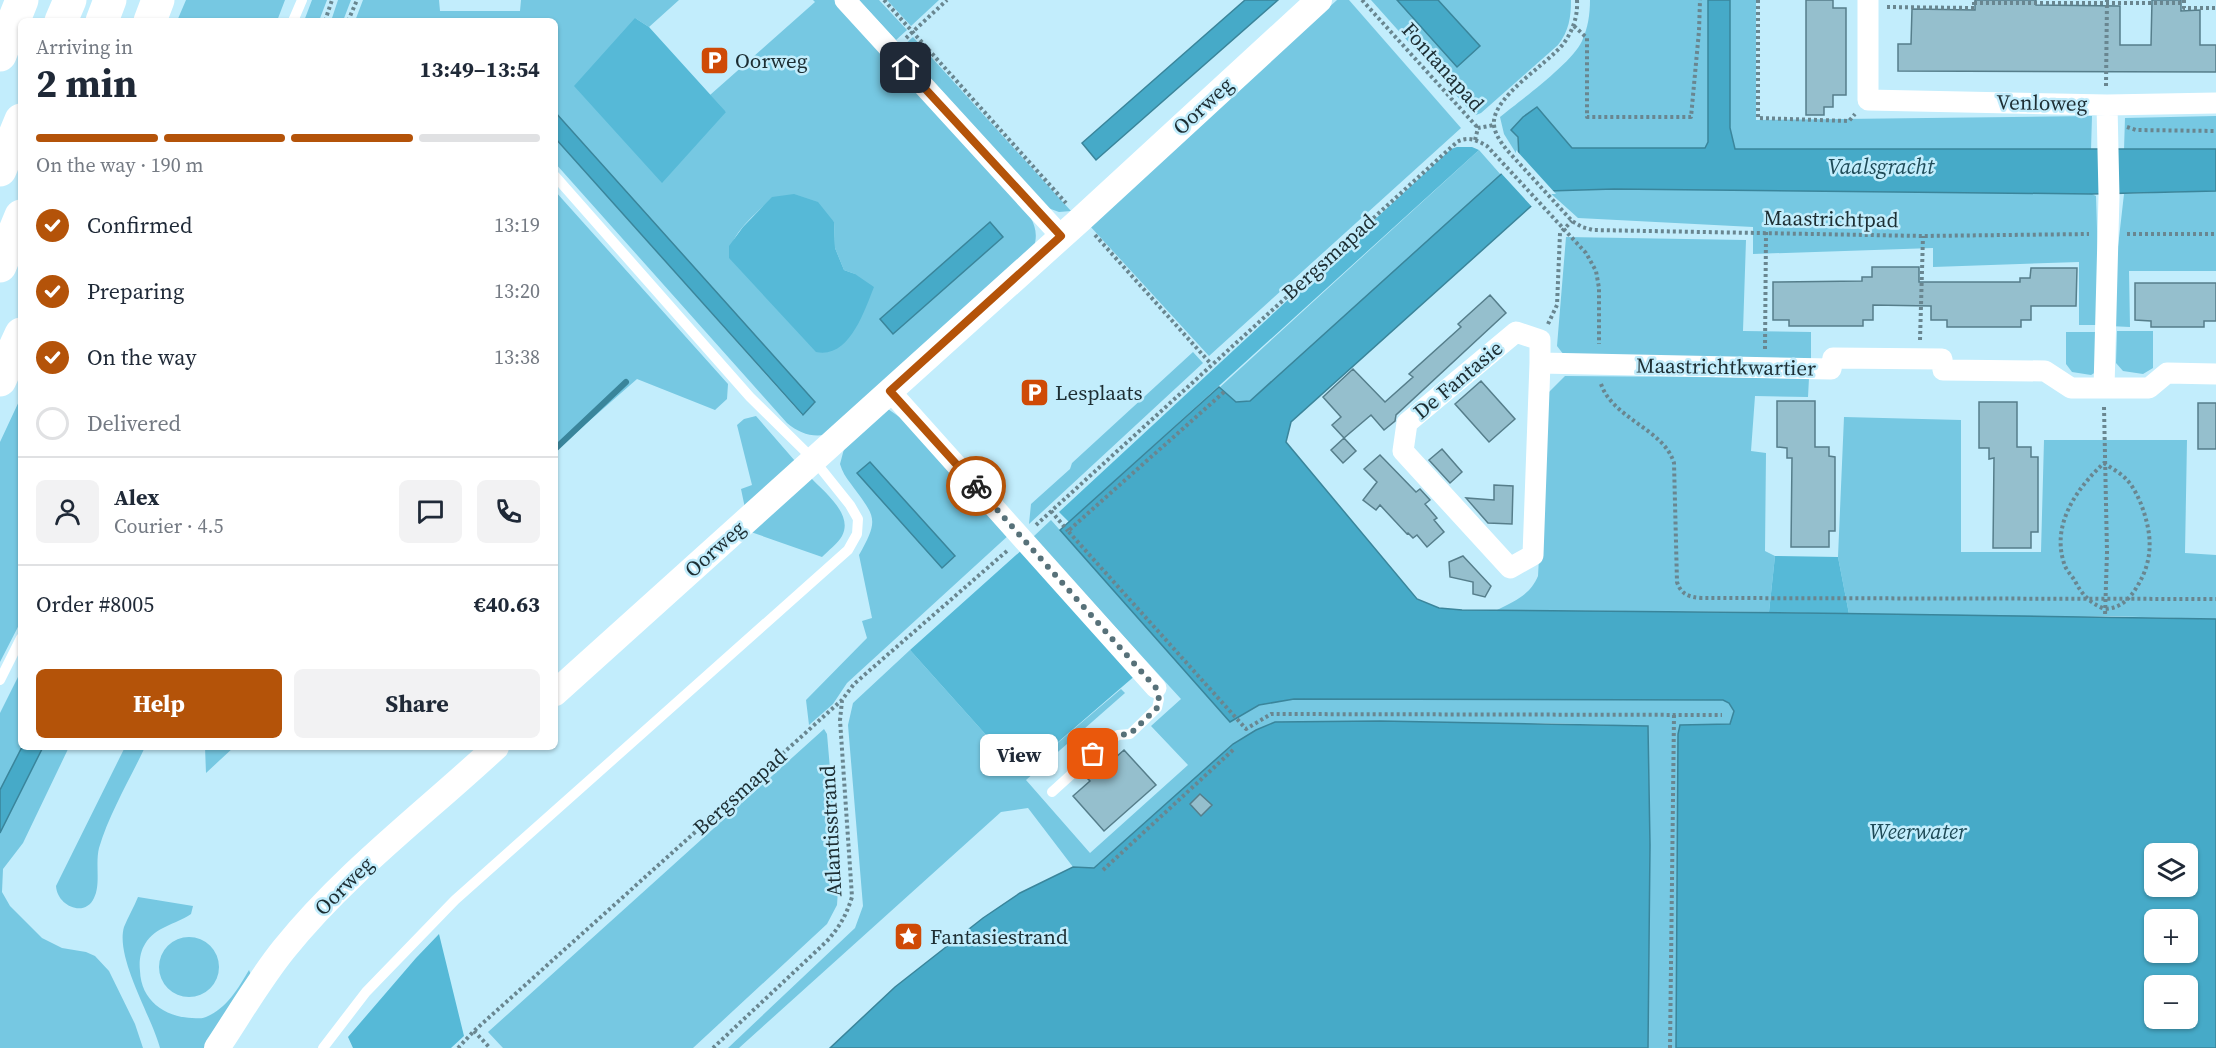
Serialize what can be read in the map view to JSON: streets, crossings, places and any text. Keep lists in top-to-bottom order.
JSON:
{
  "streets": {
    "street": [
      "Venloweg",
      "Oorweg",
      "Maastrichtkwartier",
      "De Fantasie"
    ],
    "path": [
      "Fontanapad",
      "Maastrichtpad",
      "Bergsmapad",
      "Atlantisstrand"
    ]
  },
  "crossings": [
    ["Bergsmapad", "Atlantisstrand"],
    ["Maastrichtkwartier", "De Fantasie"]
  ],
  "water": ["Vaalsgracht", "Weerwater"],
  "places": {
    "parking": ["Oorweg", "Lesplaats"],
    "other": ["View"],
    "place": ["Fantasiestrand"]
  },
  "page": {
    "heading": ["2 min", "Arriving in", "13:49–13:54"],
    "panel": [
      "Alex",
      "Courier · 4.5",
      "Order #8005",
      "€40.63"
    ],
    "bar": "On the way · 190 m",
    "list": [
      ["Confirmed", "13:19"],
      ["Preparing", "13:20"],
      ["On the way", "13:38"],
      "Delivered"
    ],
    "buttons": ["Help", "Share"],
    "bubble": "View",
    "map_buttons": ["+", "−"]
  }
}
